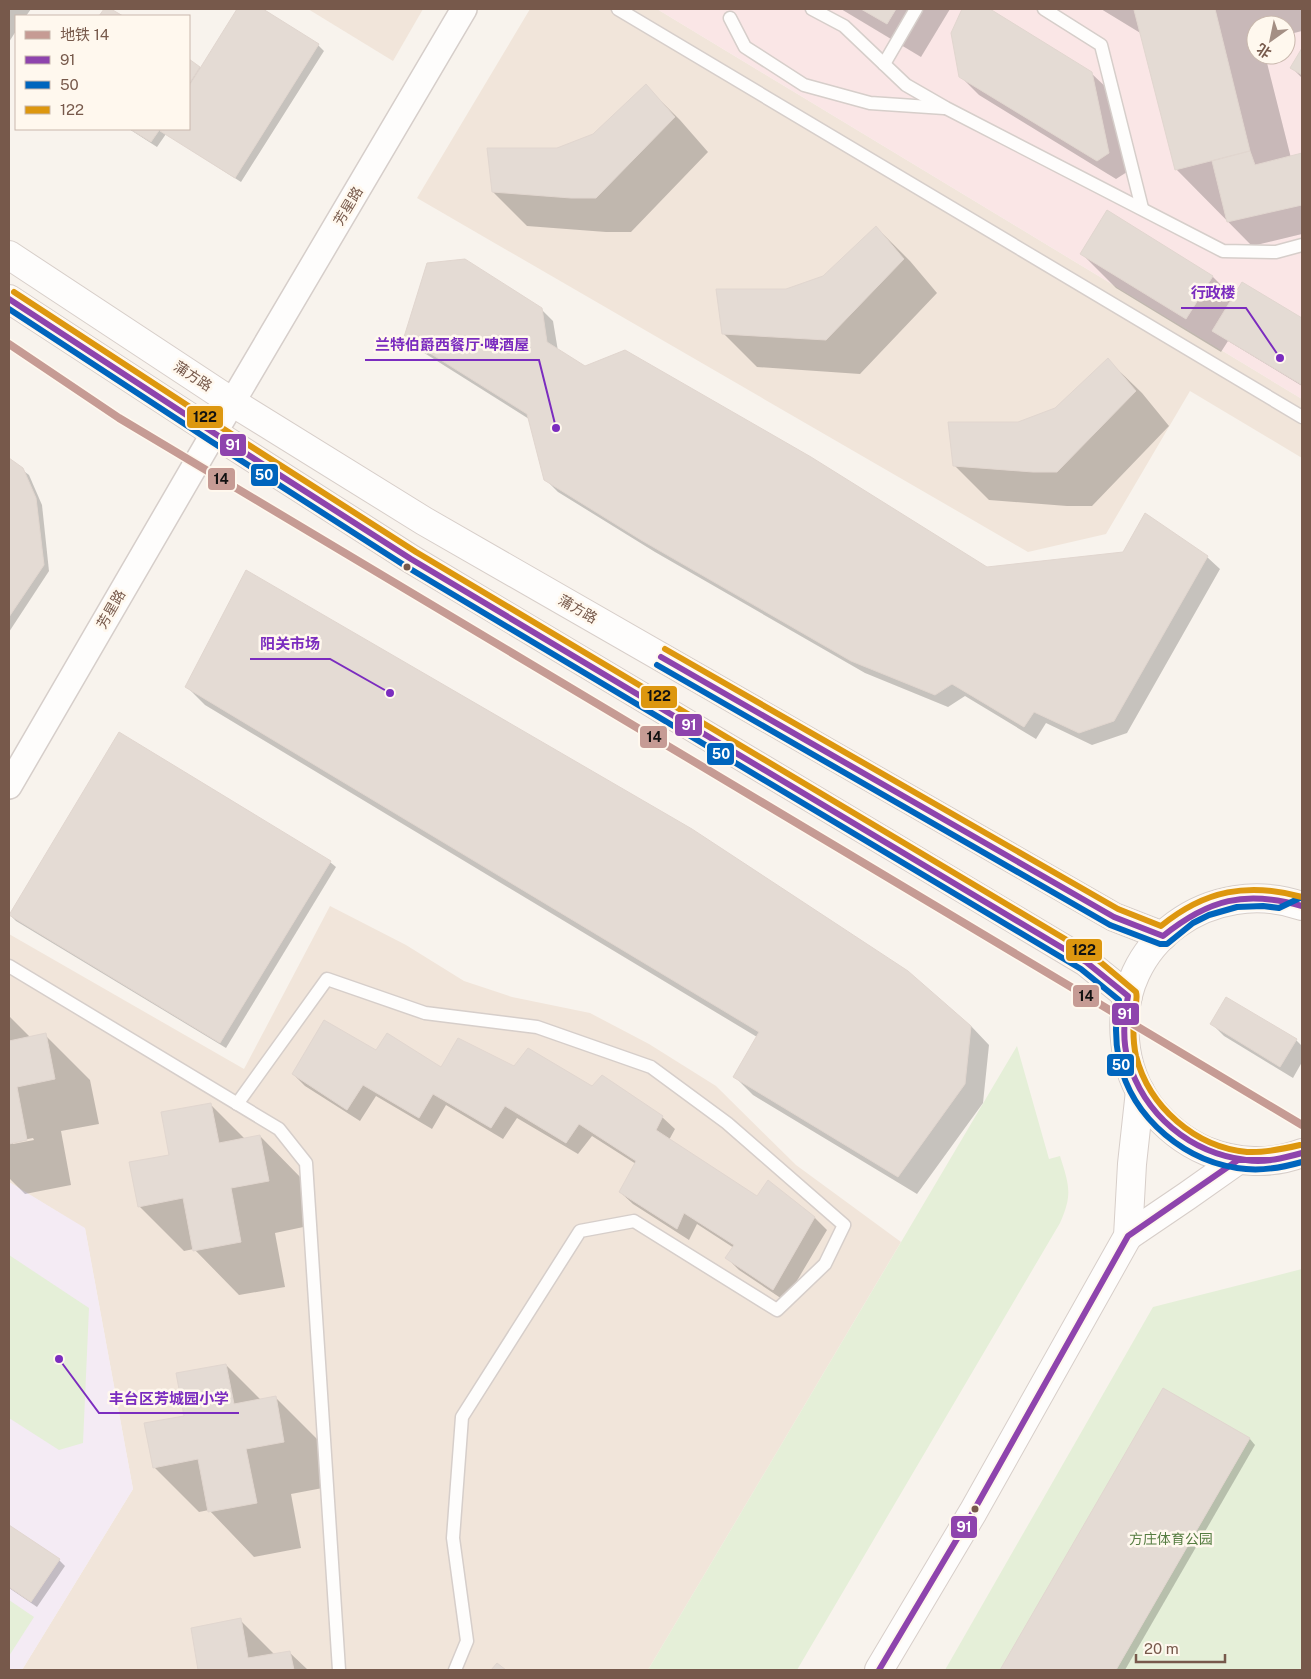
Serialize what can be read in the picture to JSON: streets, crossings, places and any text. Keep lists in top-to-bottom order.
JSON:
{
  "streets": {
    "street": ["芳星路", "蒲方路"]
  },
  "crossings": [
    ["芳星路", "蒲方路"]
  ],
  "parks": ["方庄体育公园"],
  "places": [
    "行政楼",
    "兰特伯爵西餐厅·啤酒屋",
    "阳关市场",
    "丰台区芳城园小学"
  ],
  "lines": [
    "transit line 122",
    "transit line 91",
    "transit line 50",
    "metro line 14"
  ],
  "legend": [
    "地铁 14",
    "91",
    "50",
    "122"
  ],
  "scale_bar": "20 m",
  "north": "bottom left"
}
